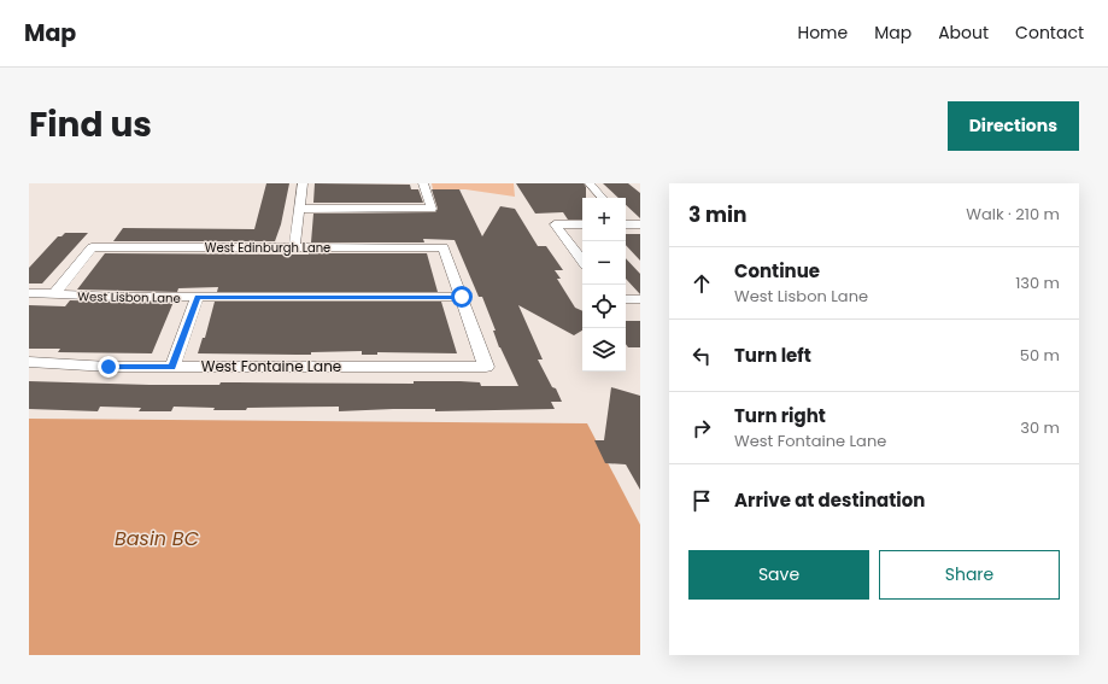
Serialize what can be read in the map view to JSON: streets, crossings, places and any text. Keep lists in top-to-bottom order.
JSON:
{
  "streets": {
    "street": ["West Edinburgh Lane", "West Lisbon Lane", "West Fontaine Lane"]
  },
  "crossings": [
    ["West Edinburgh Lane", "West Lisbon Lane"],
    ["West Edinburgh Lane", "West Fontaine Lane"],
    ["West Lisbon Lane", "West Fontaine Lane"]
  ],
  "water": ["Basin BC"],
  "page": {
    "header": "Map",
    "nav": [
      "Home",
      "Map",
      "About",
      "Contact"
    ],
    "title": "Find us",
    "buttons": [
      "Directions",
      ["Save", "Share"]
    ],
    "heading": ["3 min", "Walk · 210 m"],
    "map_buttons": ["+", "−"],
    "list": [
      ["Continue", "West Lisbon Lane", "130 m"],
      ["Turn left", "50 m"],
      ["Turn right", "West Fontaine Lane", "30 m"],
      "Arrive at destination"
    ]
  }
}
